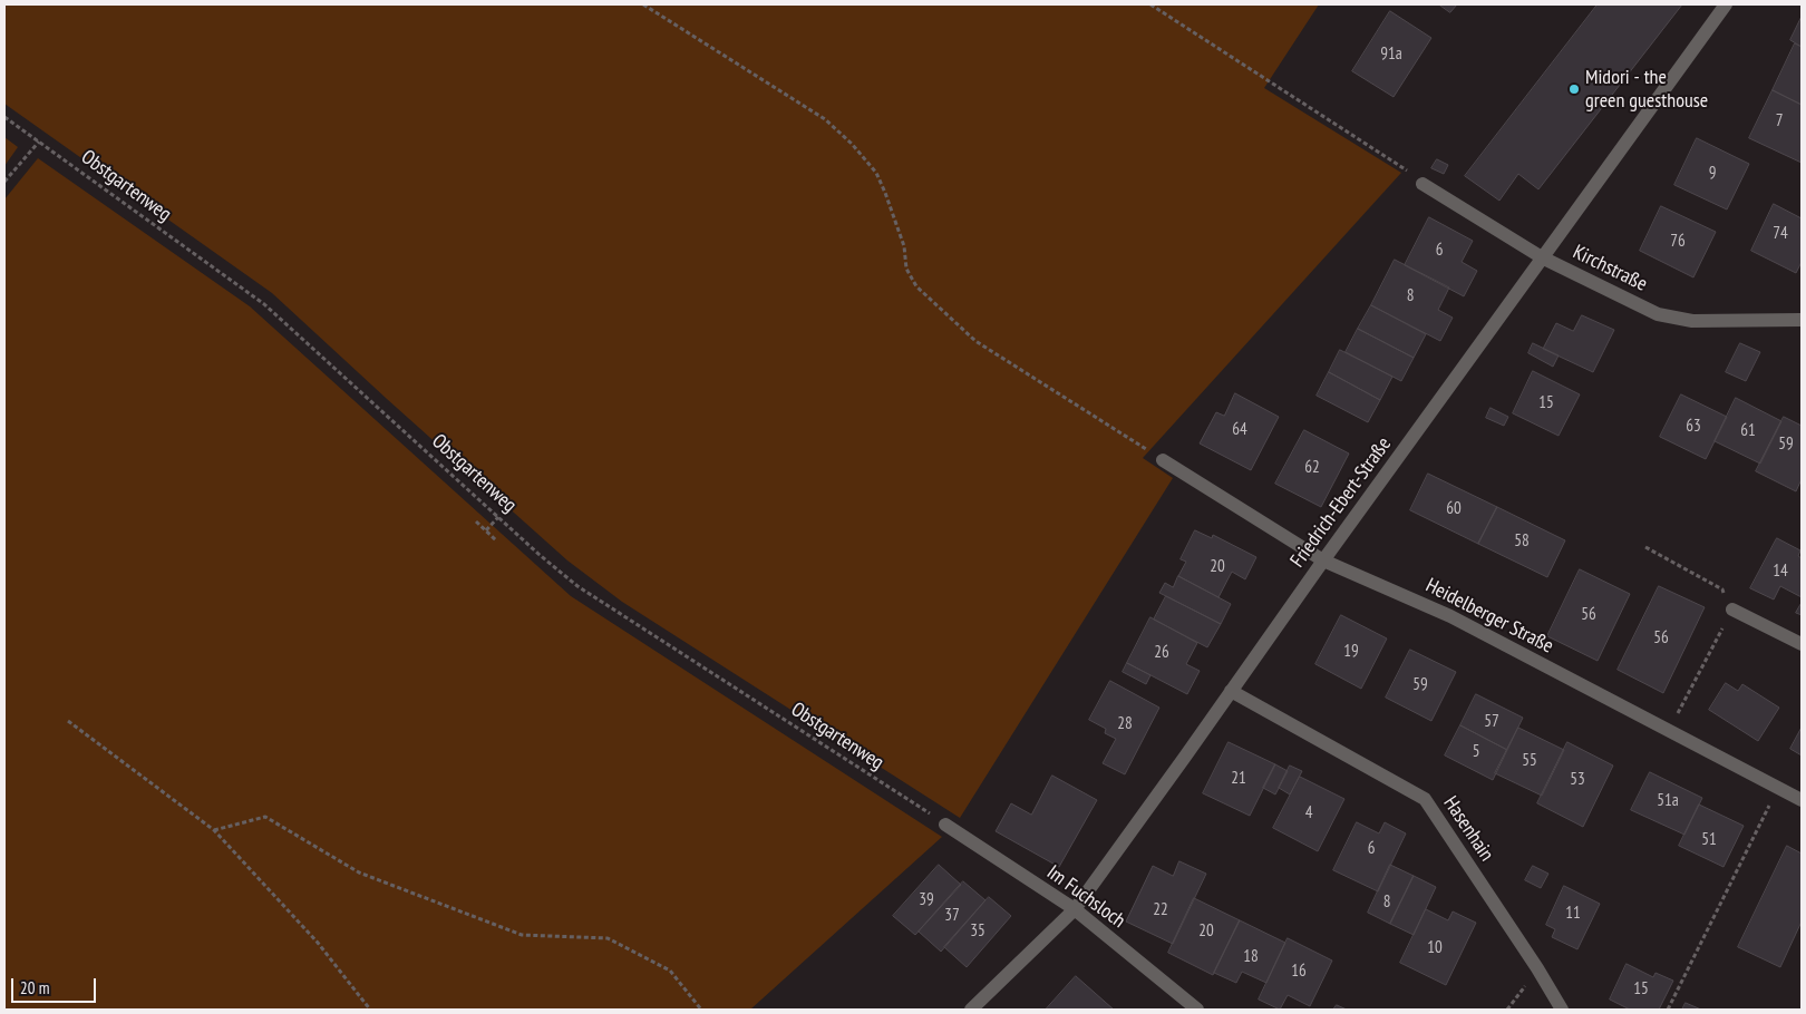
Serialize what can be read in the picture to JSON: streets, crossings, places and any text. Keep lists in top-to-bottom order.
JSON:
{
  "streets": {
    "street": [
      "Kirchstraße",
      "Friedrich-Ebert-Straße",
      "Heidelberger Straße",
      "Hasenhain",
      "Im Fuchsloch"
    ],
    "path": ["Obstgartenweg"]
  },
  "crossings": [
    ["Obstgartenweg", "Im Fuchsloch"],
    ["Kirchstraße", "Friedrich-Ebert-Straße"],
    ["Friedrich-Ebert-Straße", "Heidelberger Straße"],
    ["Friedrich-Ebert-Straße", "Hasenhain"],
    ["Friedrich-Ebert-Straße", "Im Fuchsloch"]
  ],
  "places": ["Midori - the green guesthouse"],
  "house_numbers": [
    "91a",
    "7",
    "9",
    "74",
    "76",
    "6",
    "8",
    "15",
    "63",
    "64",
    "61",
    "59",
    "62",
    "60",
    "58",
    "20",
    "14",
    "56",
    "56",
    "19",
    "26",
    "59",
    "57",
    "28",
    "5",
    "55",
    "21",
    "53",
    "51a",
    "4",
    "51",
    "6",
    "39",
    "8",
    "22",
    "11",
    "37",
    "35",
    "20",
    "10",
    "18",
    "16",
    "15"
  ],
  "scale_bar": "20 m"
}
